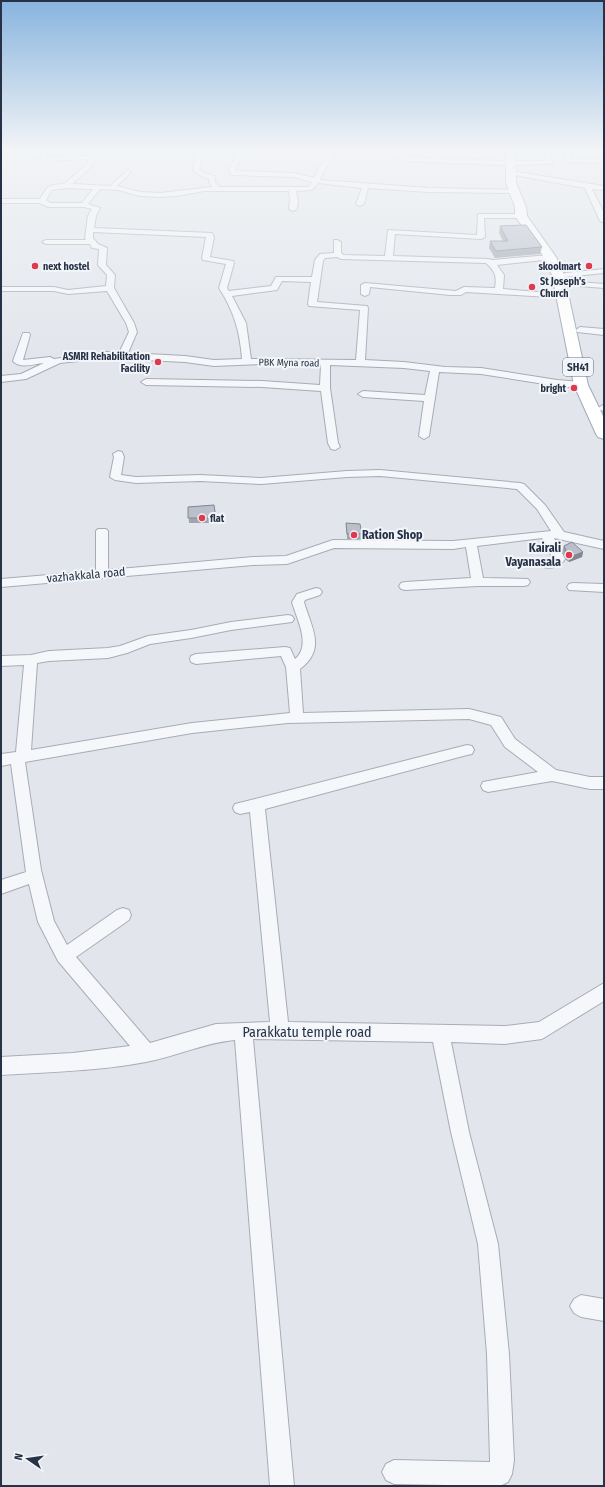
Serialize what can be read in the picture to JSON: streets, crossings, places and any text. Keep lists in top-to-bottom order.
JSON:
{
  "streets": {
    "main road": ["SH41"],
    "street": ["PBK Myna road", "vazhakkala road", "Parakkatu temple road"]
  },
  "crossings": [
    ["PBK Myna road", "SH41"]
  ],
  "places": [
    "next hostel",
    "skoolmart",
    "St Joseph's Church",
    "ASMRI Rehabilitation Facility",
    "bright",
    "flat",
    "Ration Shop",
    "Kairali Vayanasala"
  ],
  "north": "left"
}
